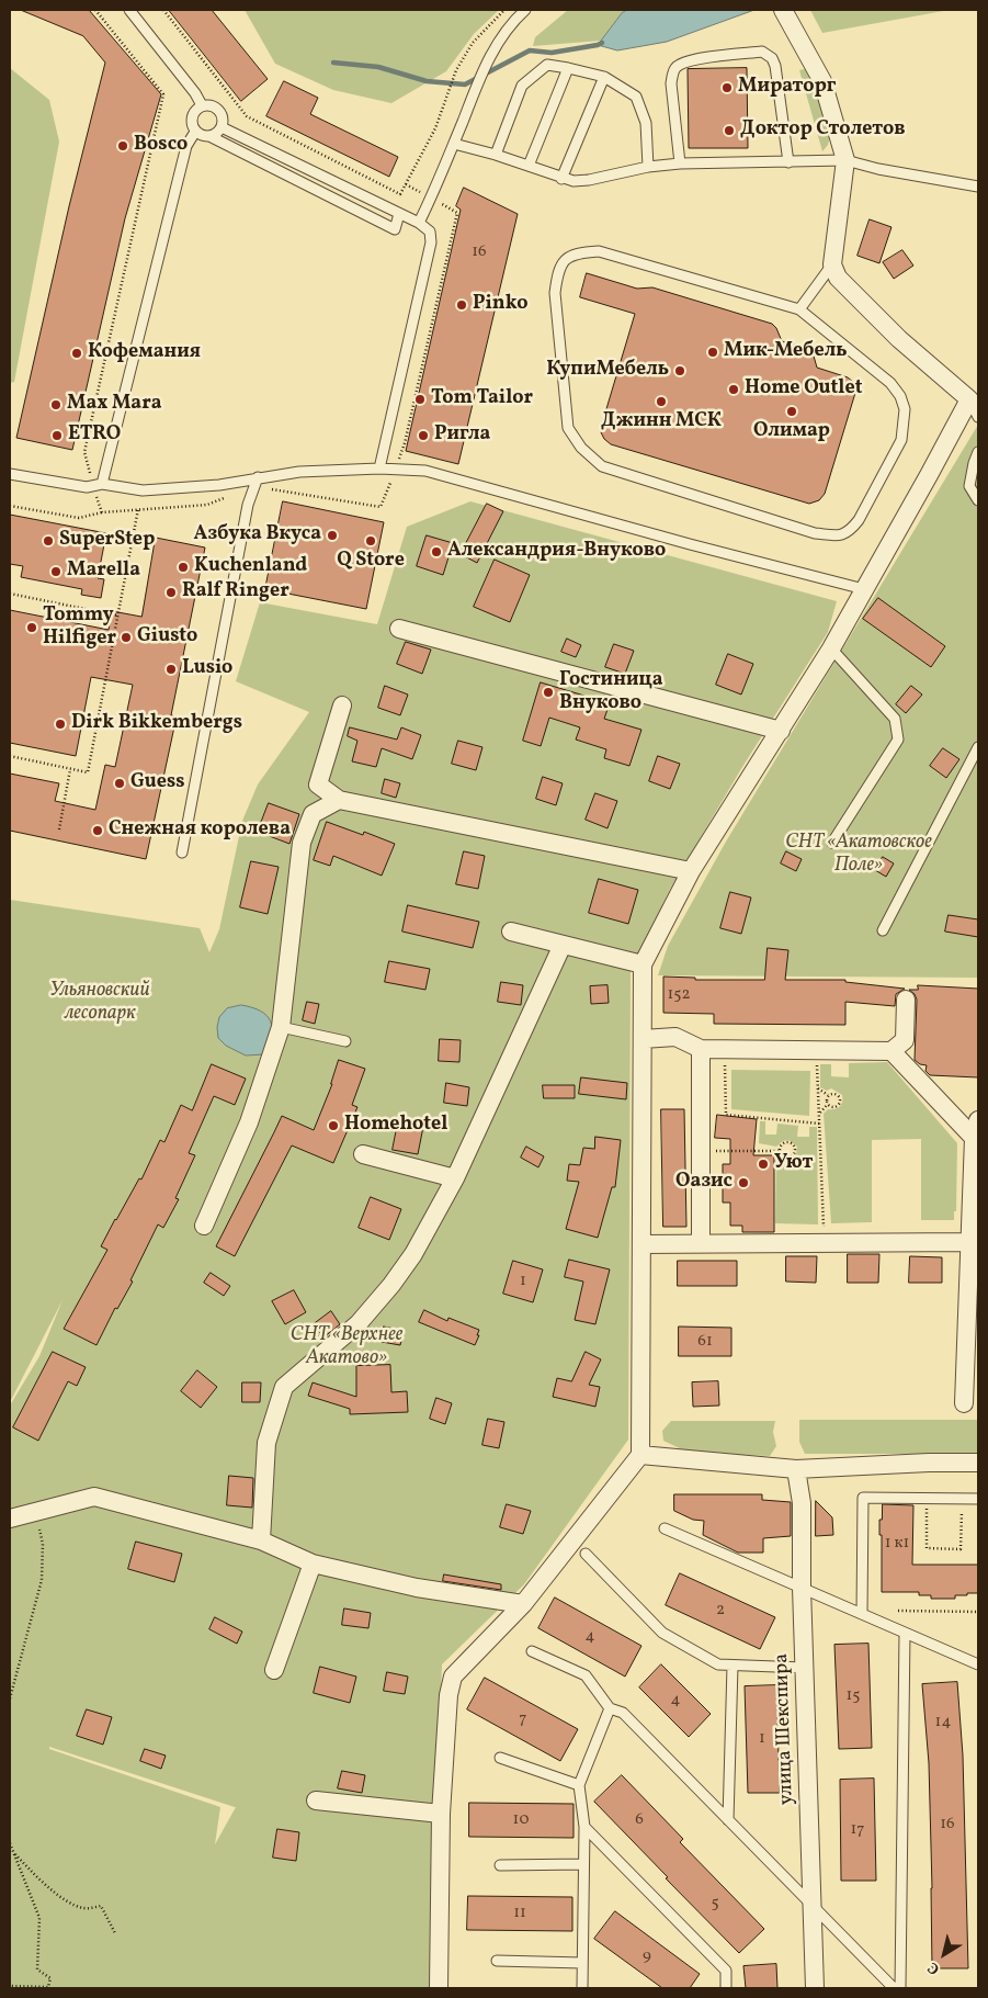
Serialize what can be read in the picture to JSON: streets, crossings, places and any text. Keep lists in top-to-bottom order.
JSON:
{
  "streets": {
    "street": ["улица Шекспира"]
  },
  "parks": ["СНТ «Акатовское Поле»", "Ульяновский лесопарк", "СНТ «Верхнее Акатово»"],
  "places": [
    "Мираторг",
    "Доктор Столетов",
    "Bosco",
    "Pinko",
    "Мик-Мебель",
    "Кофемания",
    "КупиМебель",
    "Home Outlet",
    "Tom Tailor",
    "Джинн МСК",
    "Max Mara",
    "Олимар",
    "ETRO",
    "Ригла",
    "Азбука Вкуса",
    "SuperStep",
    "Q Store",
    "Александрия-Внуково",
    "Kuchenland",
    "Marella",
    "Ralf Ringer",
    "Tommy Hilfiger",
    "Giusto",
    "Lusio",
    "Гостиница Внуково",
    "Dirk Bikkembergs",
    "Guess",
    "Снежная королева",
    "Homehotel",
    "Уют",
    "Оазис"
  ],
  "house_numbers": [
    "16",
    "152",
    "1",
    "61",
    "1 к1",
    "2",
    "4",
    "15",
    "4",
    "7",
    "14",
    "1",
    "10",
    "6",
    "16",
    "17",
    "5",
    "11",
    "9"
  ],
  "north": "bottom left"
}
